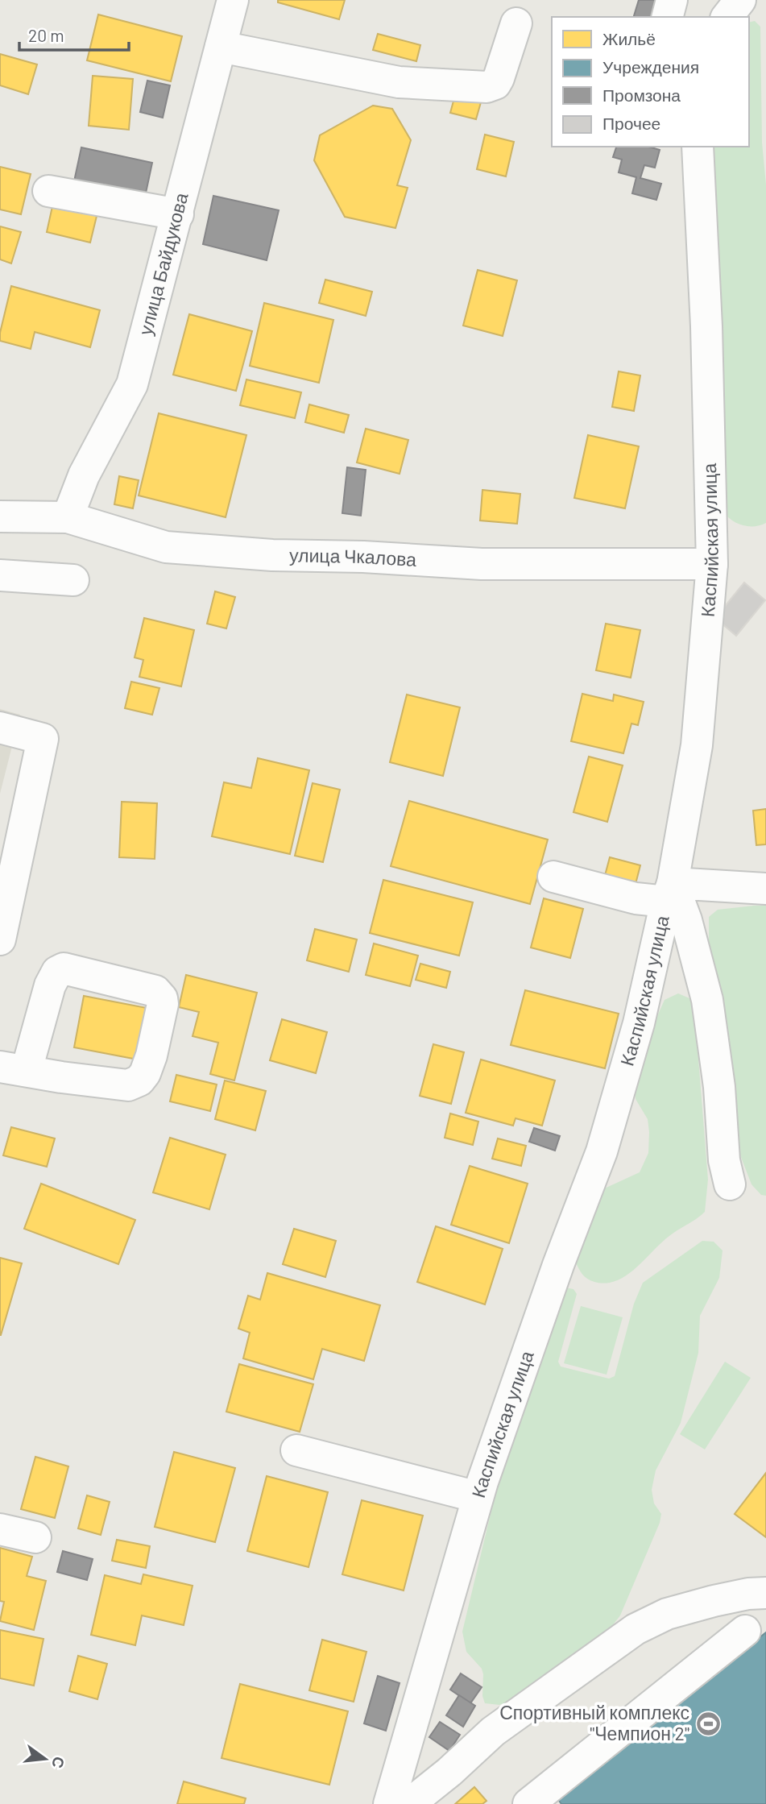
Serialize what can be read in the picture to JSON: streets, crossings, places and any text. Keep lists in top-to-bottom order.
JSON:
{
  "streets": {
    "street": ["улица Байдукова", "Каспийская улица", "улица Чкалова"]
  },
  "crossings": [
    ["улица Байдукова", "улица Чкалова"],
    ["Каспийская улица", "улица Чкалова"]
  ],
  "places": {
    "sports": ["Спортивный комплекс \"Чемпион 2\""]
  },
  "legend": [
    "Жильё",
    "Учреждения",
    "Промзона",
    "Прочее"
  ],
  "scale_bar": "20 m",
  "north": "right"
}
